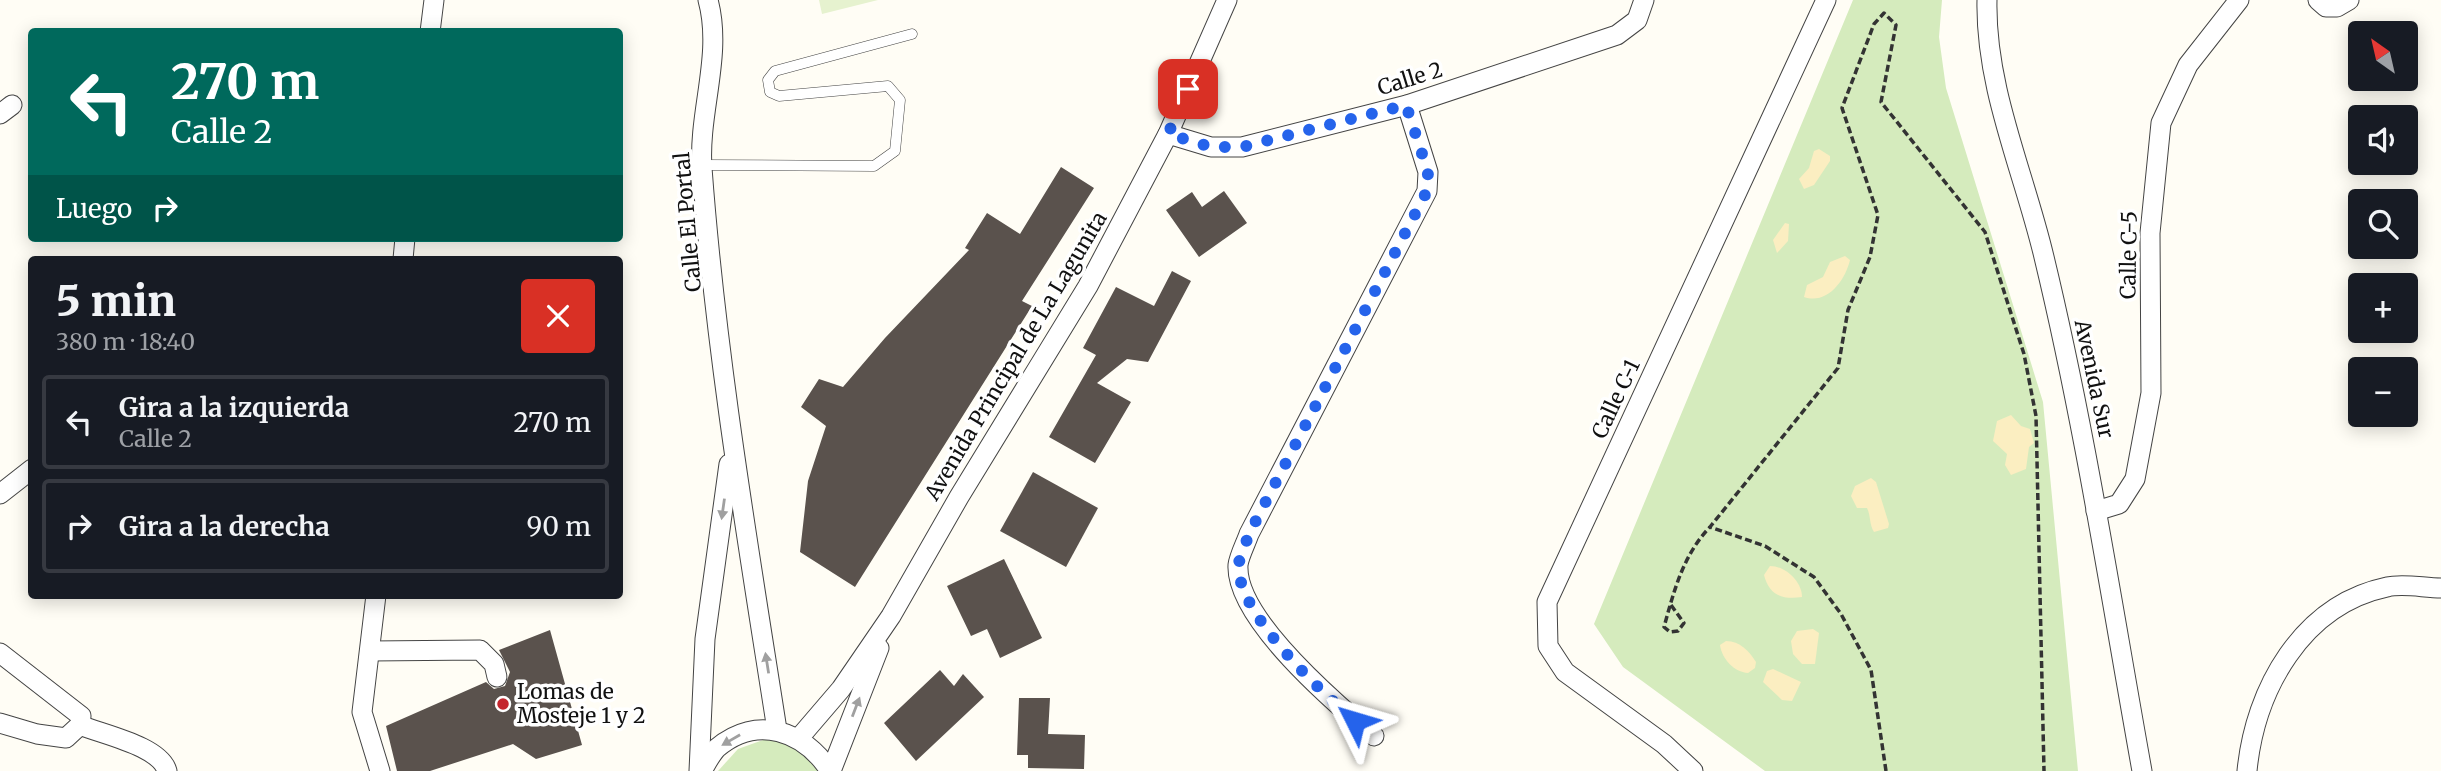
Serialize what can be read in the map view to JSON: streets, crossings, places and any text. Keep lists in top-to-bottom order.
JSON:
{
  "streets": {
    "street": [
      "Calle 2",
      "Calle El Portal",
      "Calle C-5",
      "Avenida Principal de La Lagunita",
      "Avenida Sur",
      "Calle C-1"
    ]
  },
  "crossings": [
    ["Calle 2", "Avenida Principal de La Lagunita"],
    ["Calle El Portal", "Avenida Principal de La Lagunita"],
    ["Calle C-5", "Avenida Sur"]
  ],
  "places": ["Lomas de Mosteje 1 y 2"],
  "north": "top left",
  "page": {
    "map_buttons": ["+", "−"],
    "turn": ["270 m", "Calle 2"],
    "then": "Luego",
    "heading": ["5 min", "380 m · 18:40"],
    "list": [
      {
        "name": "Gira a la izquierda",
        "note": "Calle 2",
        "value": "270 m"
      },
      {
        "name": "Gira a la derecha",
        "value": "90 m"
      }
    ]
  }
}
